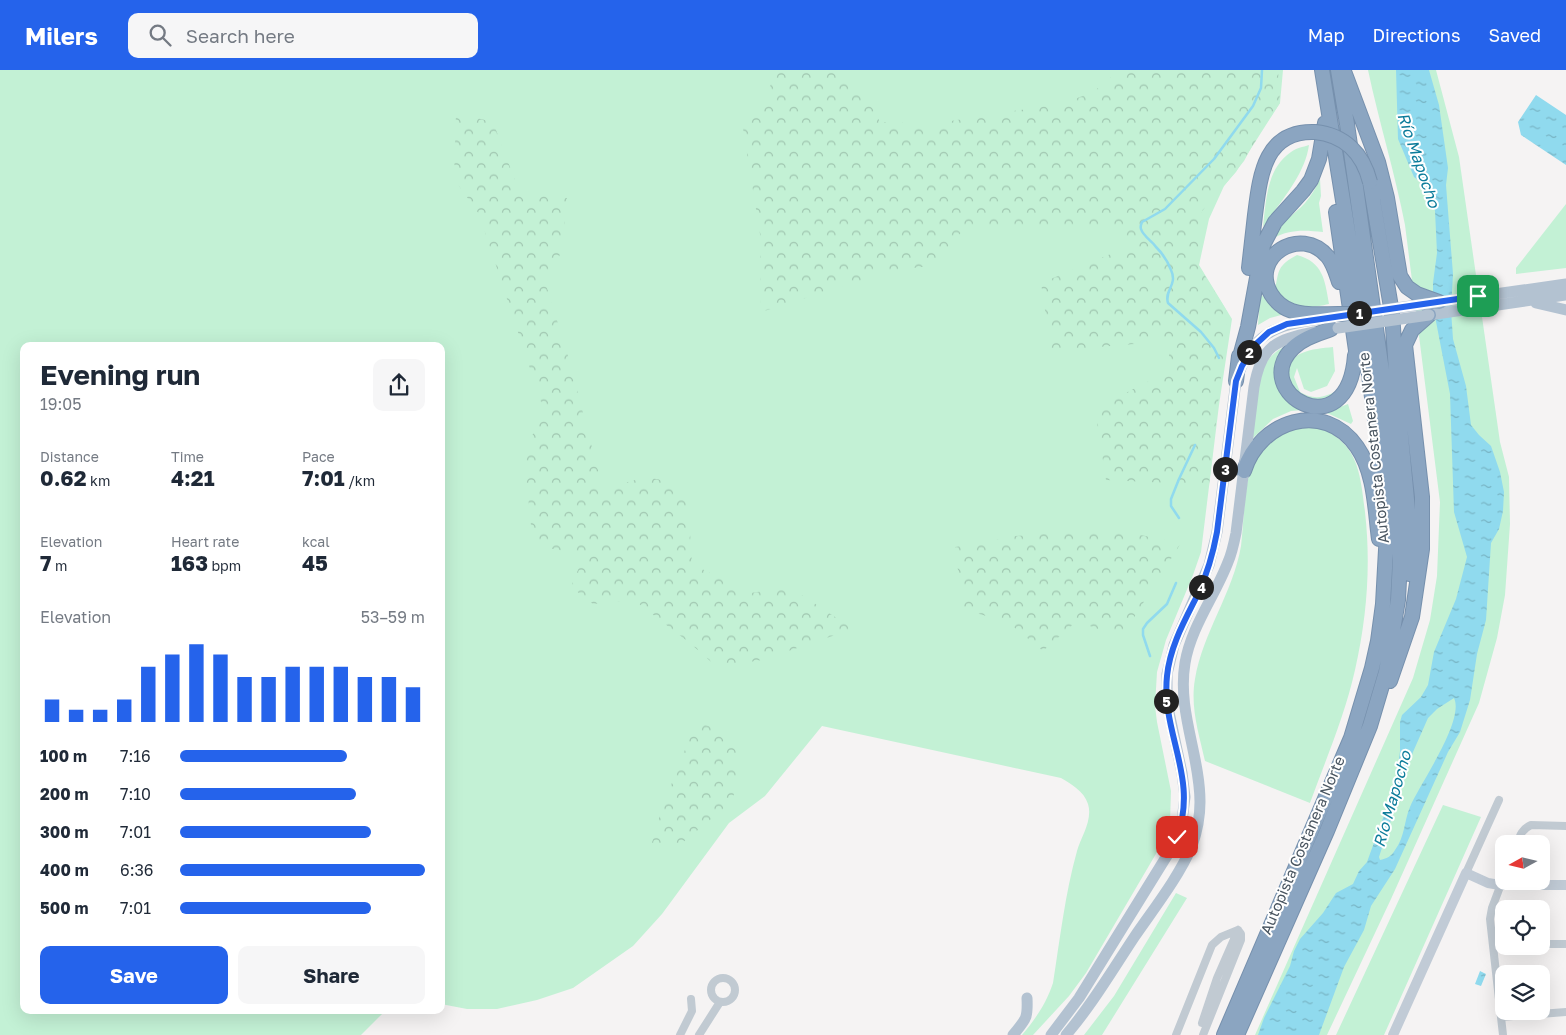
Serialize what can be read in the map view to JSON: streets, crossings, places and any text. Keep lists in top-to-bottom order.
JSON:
{
  "streets": {
    "highway": ["Autopista Costanera Norte"]
  },
  "water": ["Río Mapocho"],
  "north": "left",
  "page": {
    "header": "Milers",
    "search": "Search here",
    "nav": ["Map", "Directions", "Saved"],
    "pins": [
      "1",
      "2",
      "3",
      "4",
      "5"
    ],
    "heading": ["Evening run", "19:05"],
    "stats": [
      ["Distance", "0.62 km"],
      ["Time", "4:21"],
      ["Pace", "7:01 /km"],
      ["Elevation", "7 m"],
      ["Heart rate", "163 bpm"],
      ["kcal", "45"]
    ],
    "chart": ["Elevation", "53–59 m"],
    "list": [
      {
        "name": "100 m",
        "note": "7:16"
      },
      {
        "name": "200 m",
        "note": "7:10"
      },
      {
        "name": "300 m",
        "note": "7:01"
      },
      {
        "name": "400 m",
        "note": "6:36"
      },
      {
        "name": "500 m",
        "note": "7:01"
      }
    ],
    "buttons": ["Save", "Share"]
  }
}
